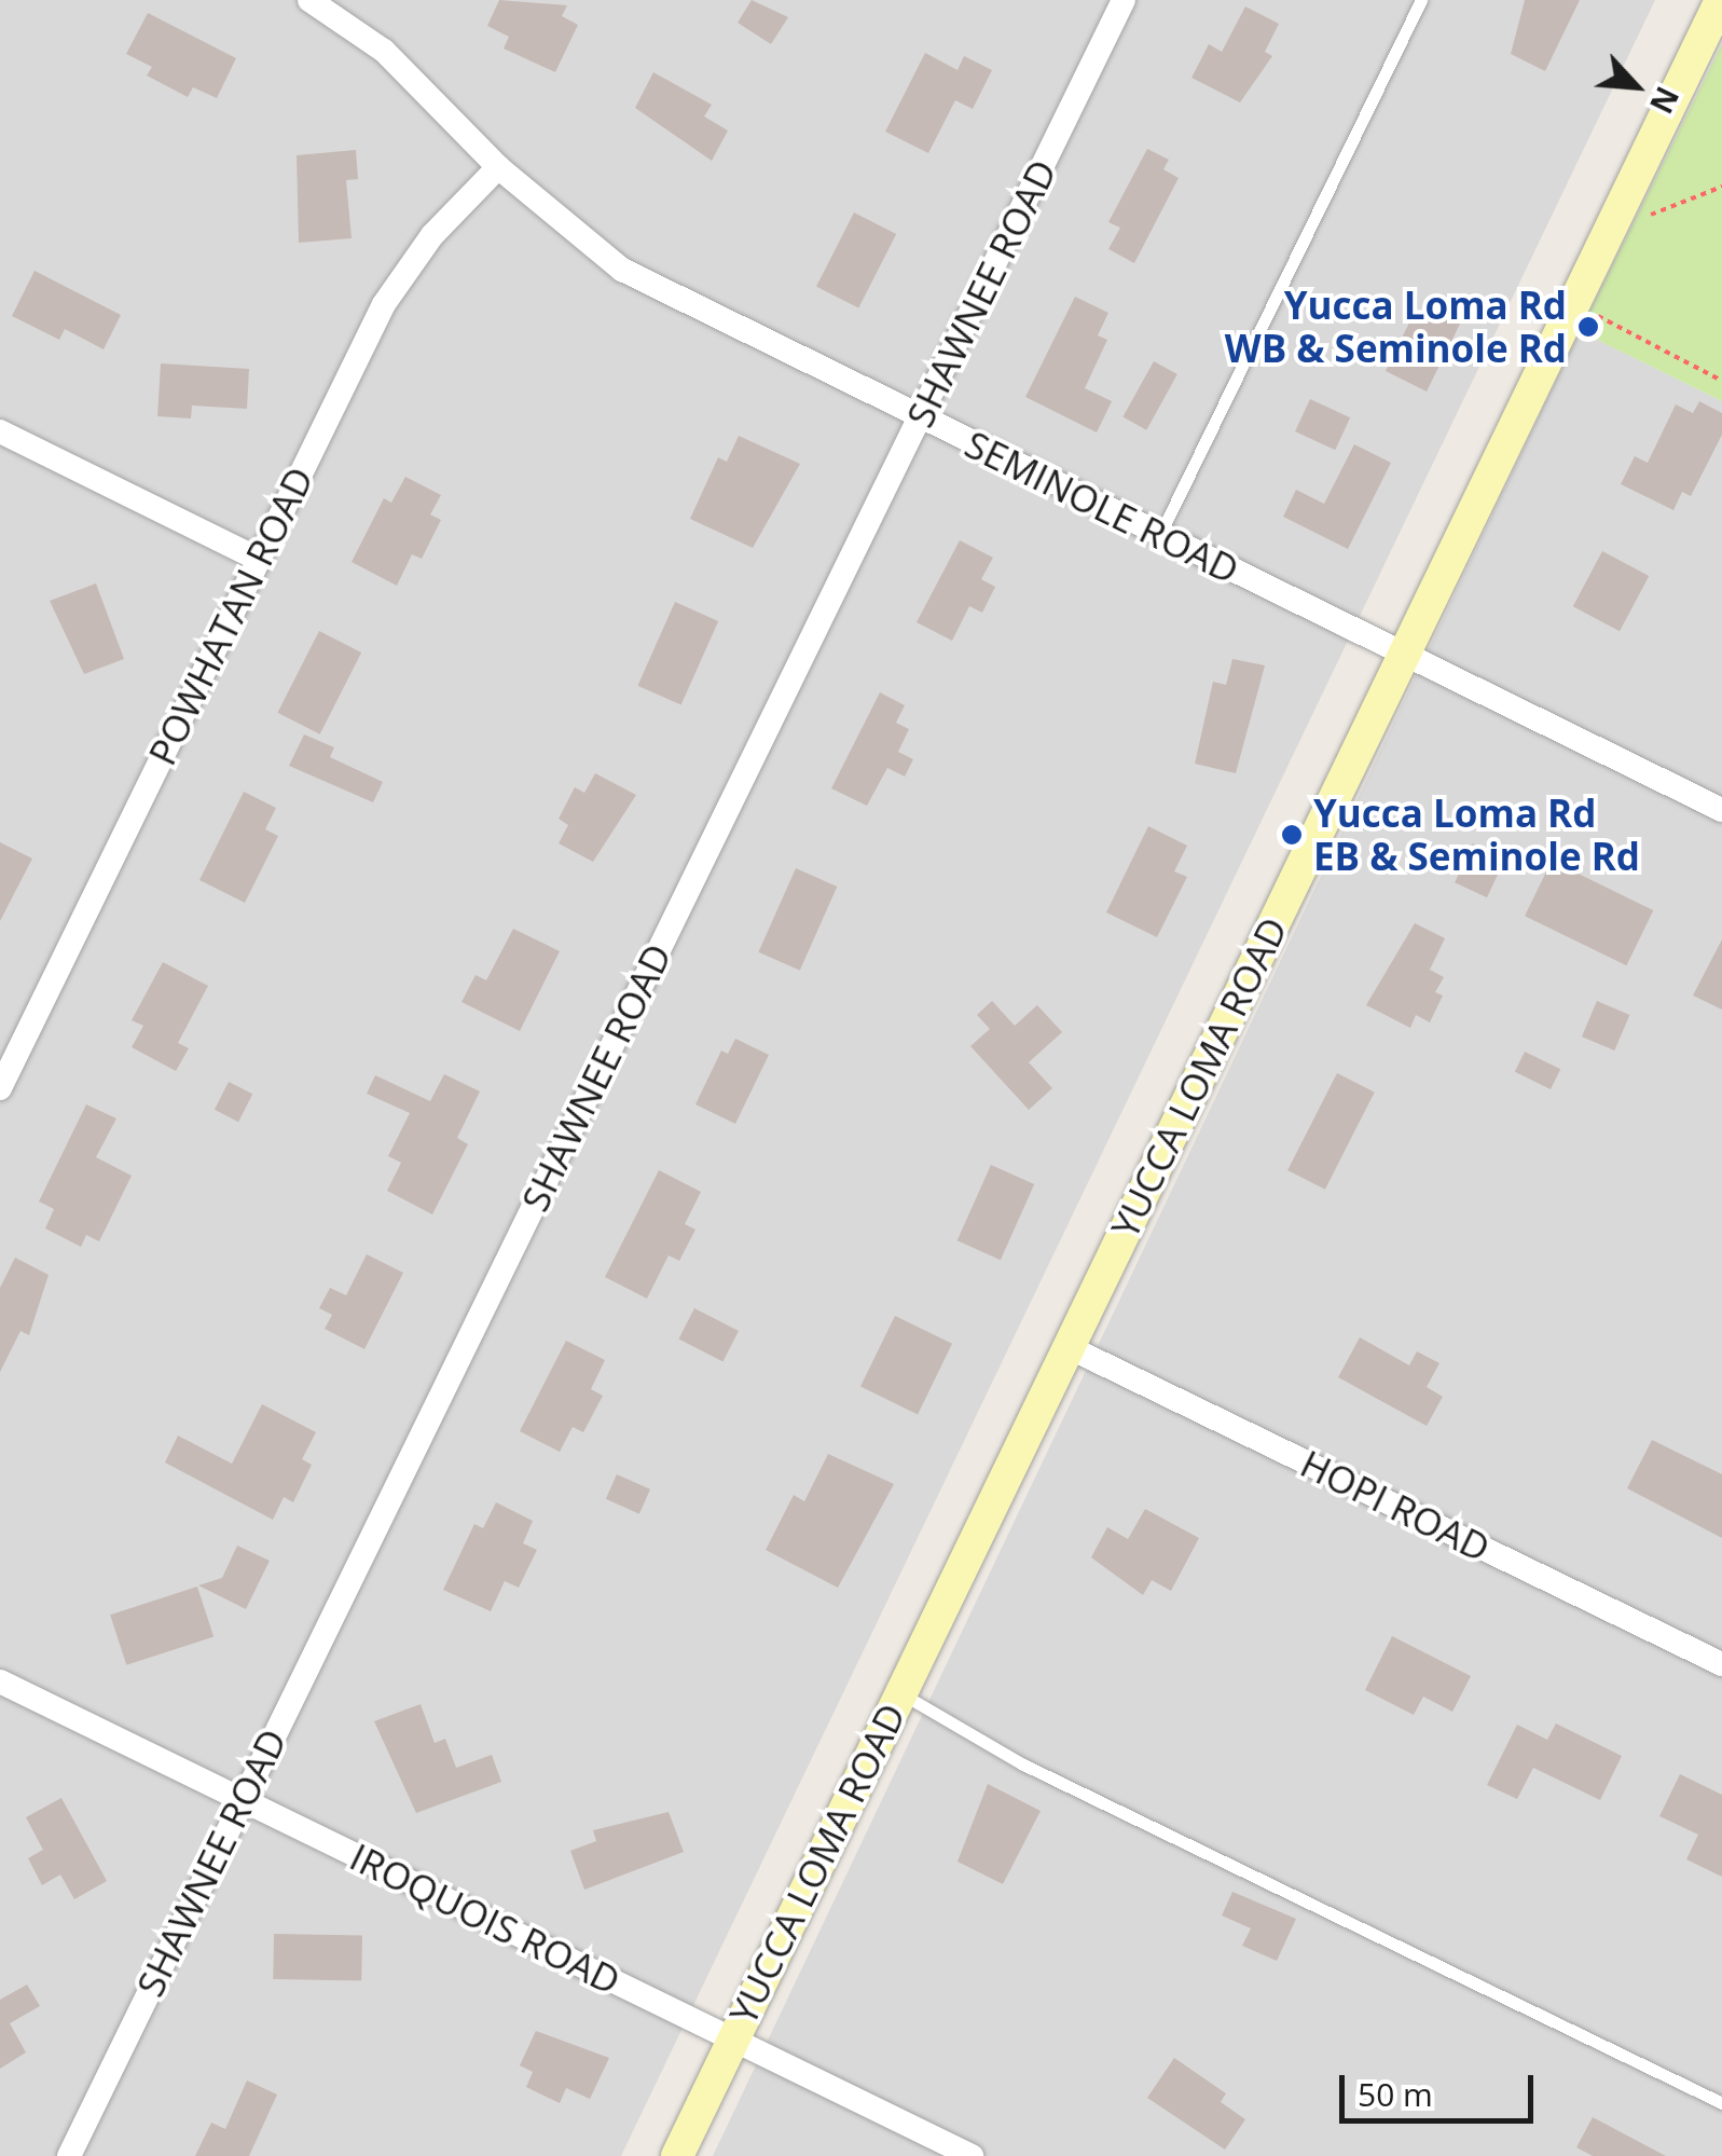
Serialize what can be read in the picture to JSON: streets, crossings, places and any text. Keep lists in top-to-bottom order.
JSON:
{
  "streets": {
    "main road": ["YUCCA LOMA ROAD"],
    "street": [
      "SHAWNEE ROAD",
      "SEMINOLE ROAD",
      "POWHATAN ROAD",
      "HOPI ROAD",
      "IROQUOIS ROAD"
    ]
  },
  "crossings": [
    ["SHAWNEE ROAD", "SEMINOLE ROAD"],
    ["SHAWNEE ROAD", "IROQUOIS ROAD"],
    ["SEMINOLE ROAD", "POWHATAN ROAD"],
    ["SEMINOLE ROAD", "YUCCA LOMA ROAD"],
    ["YUCCA LOMA ROAD", "HOPI ROAD"],
    ["YUCCA LOMA ROAD", "IROQUOIS ROAD"]
  ],
  "places": ["Yucca Loma Rd WB & Seminole Rd", "Yucca Loma Rd EB & Seminole Rd"],
  "scale_bar": "50 m",
  "north": "bottom right"
}
